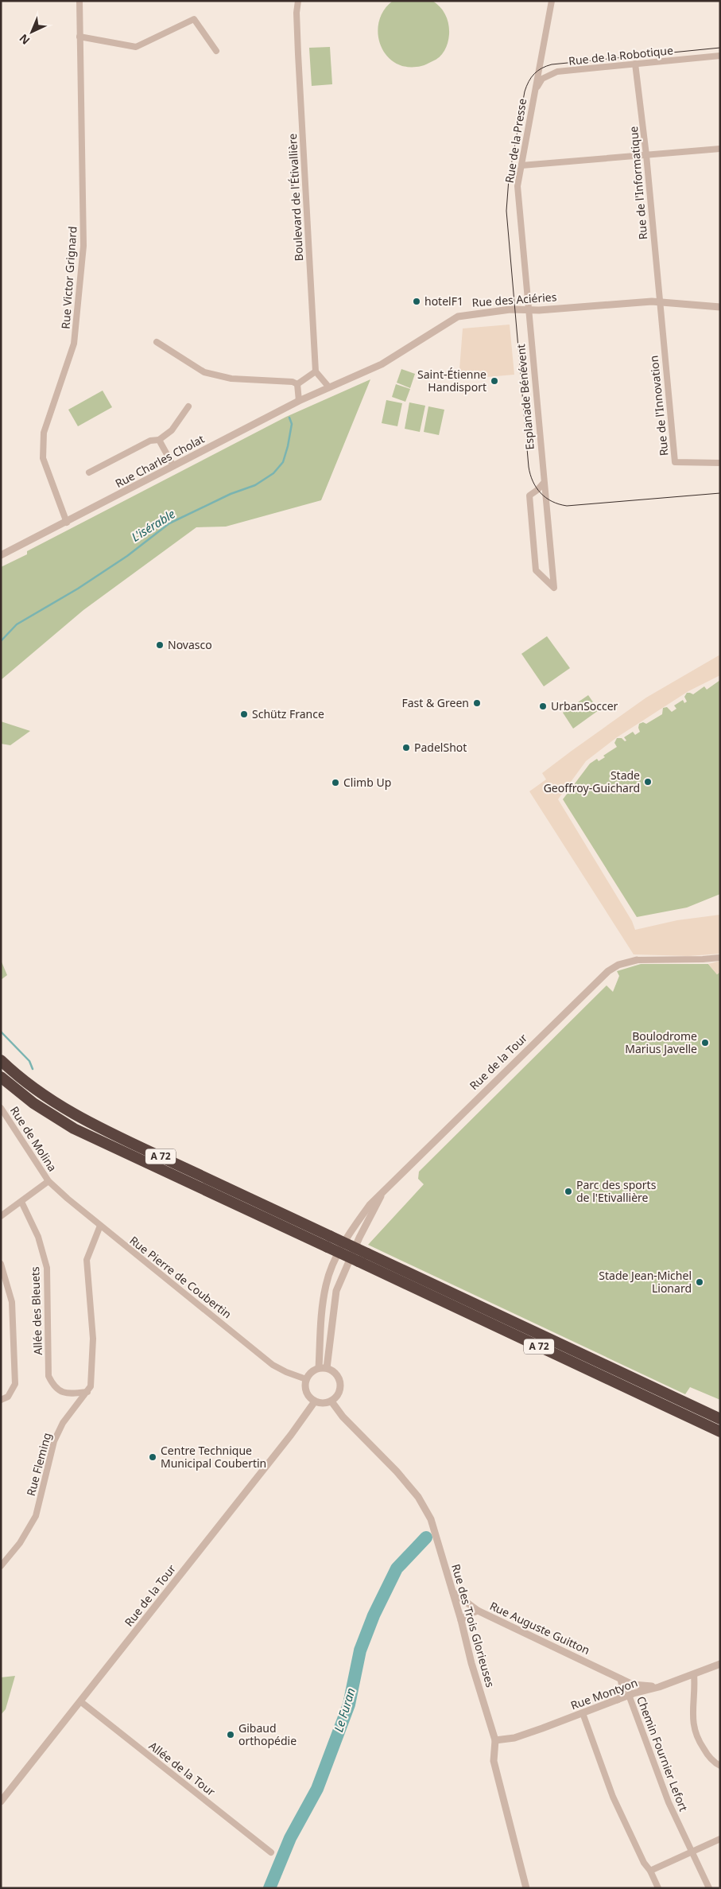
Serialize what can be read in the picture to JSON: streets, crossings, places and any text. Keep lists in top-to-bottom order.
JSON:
{
  "streets": {
    "highway": ["A 72"],
    "street": [
      "Rue de la Robotique",
      "Rue de la Presse",
      "Rue de l'Informatique",
      "Boulevard de l'Étivallière",
      "Rue Victor Grignard",
      "Rue des Aciéries",
      "Esplanade Bénévent",
      "Rue de l'Innovation",
      "Rue Charles Cholat",
      "Rue de la Tour",
      "Rue de Molina",
      "Rue Pierre de Coubertin",
      "Allée des Bleuets",
      "Rue Fleming",
      "Rue des Trois Glorieuses",
      "Rue Auguste Guitton",
      "Rue Montyon",
      "Chemin Fournier Lefort",
      "Allée de la Tour"
    ]
  },
  "crossings": [
    ["Rue de la Robotique", "Rue de la Presse"],
    ["Rue de la Robotique", "Rue de l'Informatique"],
    ["Rue de la Presse", "Rue des Aciéries"],
    ["Rue de la Presse", "Esplanade Bénévent"],
    ["Rue de l'Informatique", "Rue des Aciéries"],
    ["Rue de l'Informatique", "Rue de l'Innovation"],
    ["Rue Victor Grignard", "Rue Charles Cholat"],
    ["Rue des Aciéries", "Esplanade Bénévent"],
    ["Rue des Aciéries", "Rue de l'Innovation"],
    ["Rue des Aciéries", "Rue Charles Cholat"],
    ["Rue de la Tour", "Rue Pierre de Coubertin"],
    ["Rue de la Tour", "Rue des Trois Glorieuses"],
    ["Rue de la Tour", "Allée de la Tour"],
    ["Rue de Molina", "Rue Pierre de Coubertin"],
    ["Rue Pierre de Coubertin", "Rue Fleming"],
    ["Rue Pierre de Coubertin", "Rue des Trois Glorieuses"],
    ["Allée des Bleuets", "Rue Fleming"],
    ["Rue des Trois Glorieuses", "Rue Auguste Guitton"],
    ["Rue des Trois Glorieuses", "Rue Montyon"],
    ["Rue Auguste Guitton", "Rue Montyon"],
    ["Rue Montyon", "Chemin Fournier Lefort"]
  ],
  "water": ["L'isérable", "Le Furan"],
  "places": [
    "hotelF1",
    "Saint-Étienne Handisport",
    "Novasco",
    "Fast & Green",
    "UrbanSoccer",
    "Schütz France",
    "PadelShot",
    "Stade Geoffroy-Guichard",
    "Climb Up",
    "Boulodrome Marius Javelle",
    "Parc des sports de l'Etivallière",
    "Stade Jean-Michel Lionard",
    "Centre Technique Municipal Coubertin",
    "Gibaud orthopédie"
  ],
  "north": "bottom left"
}
